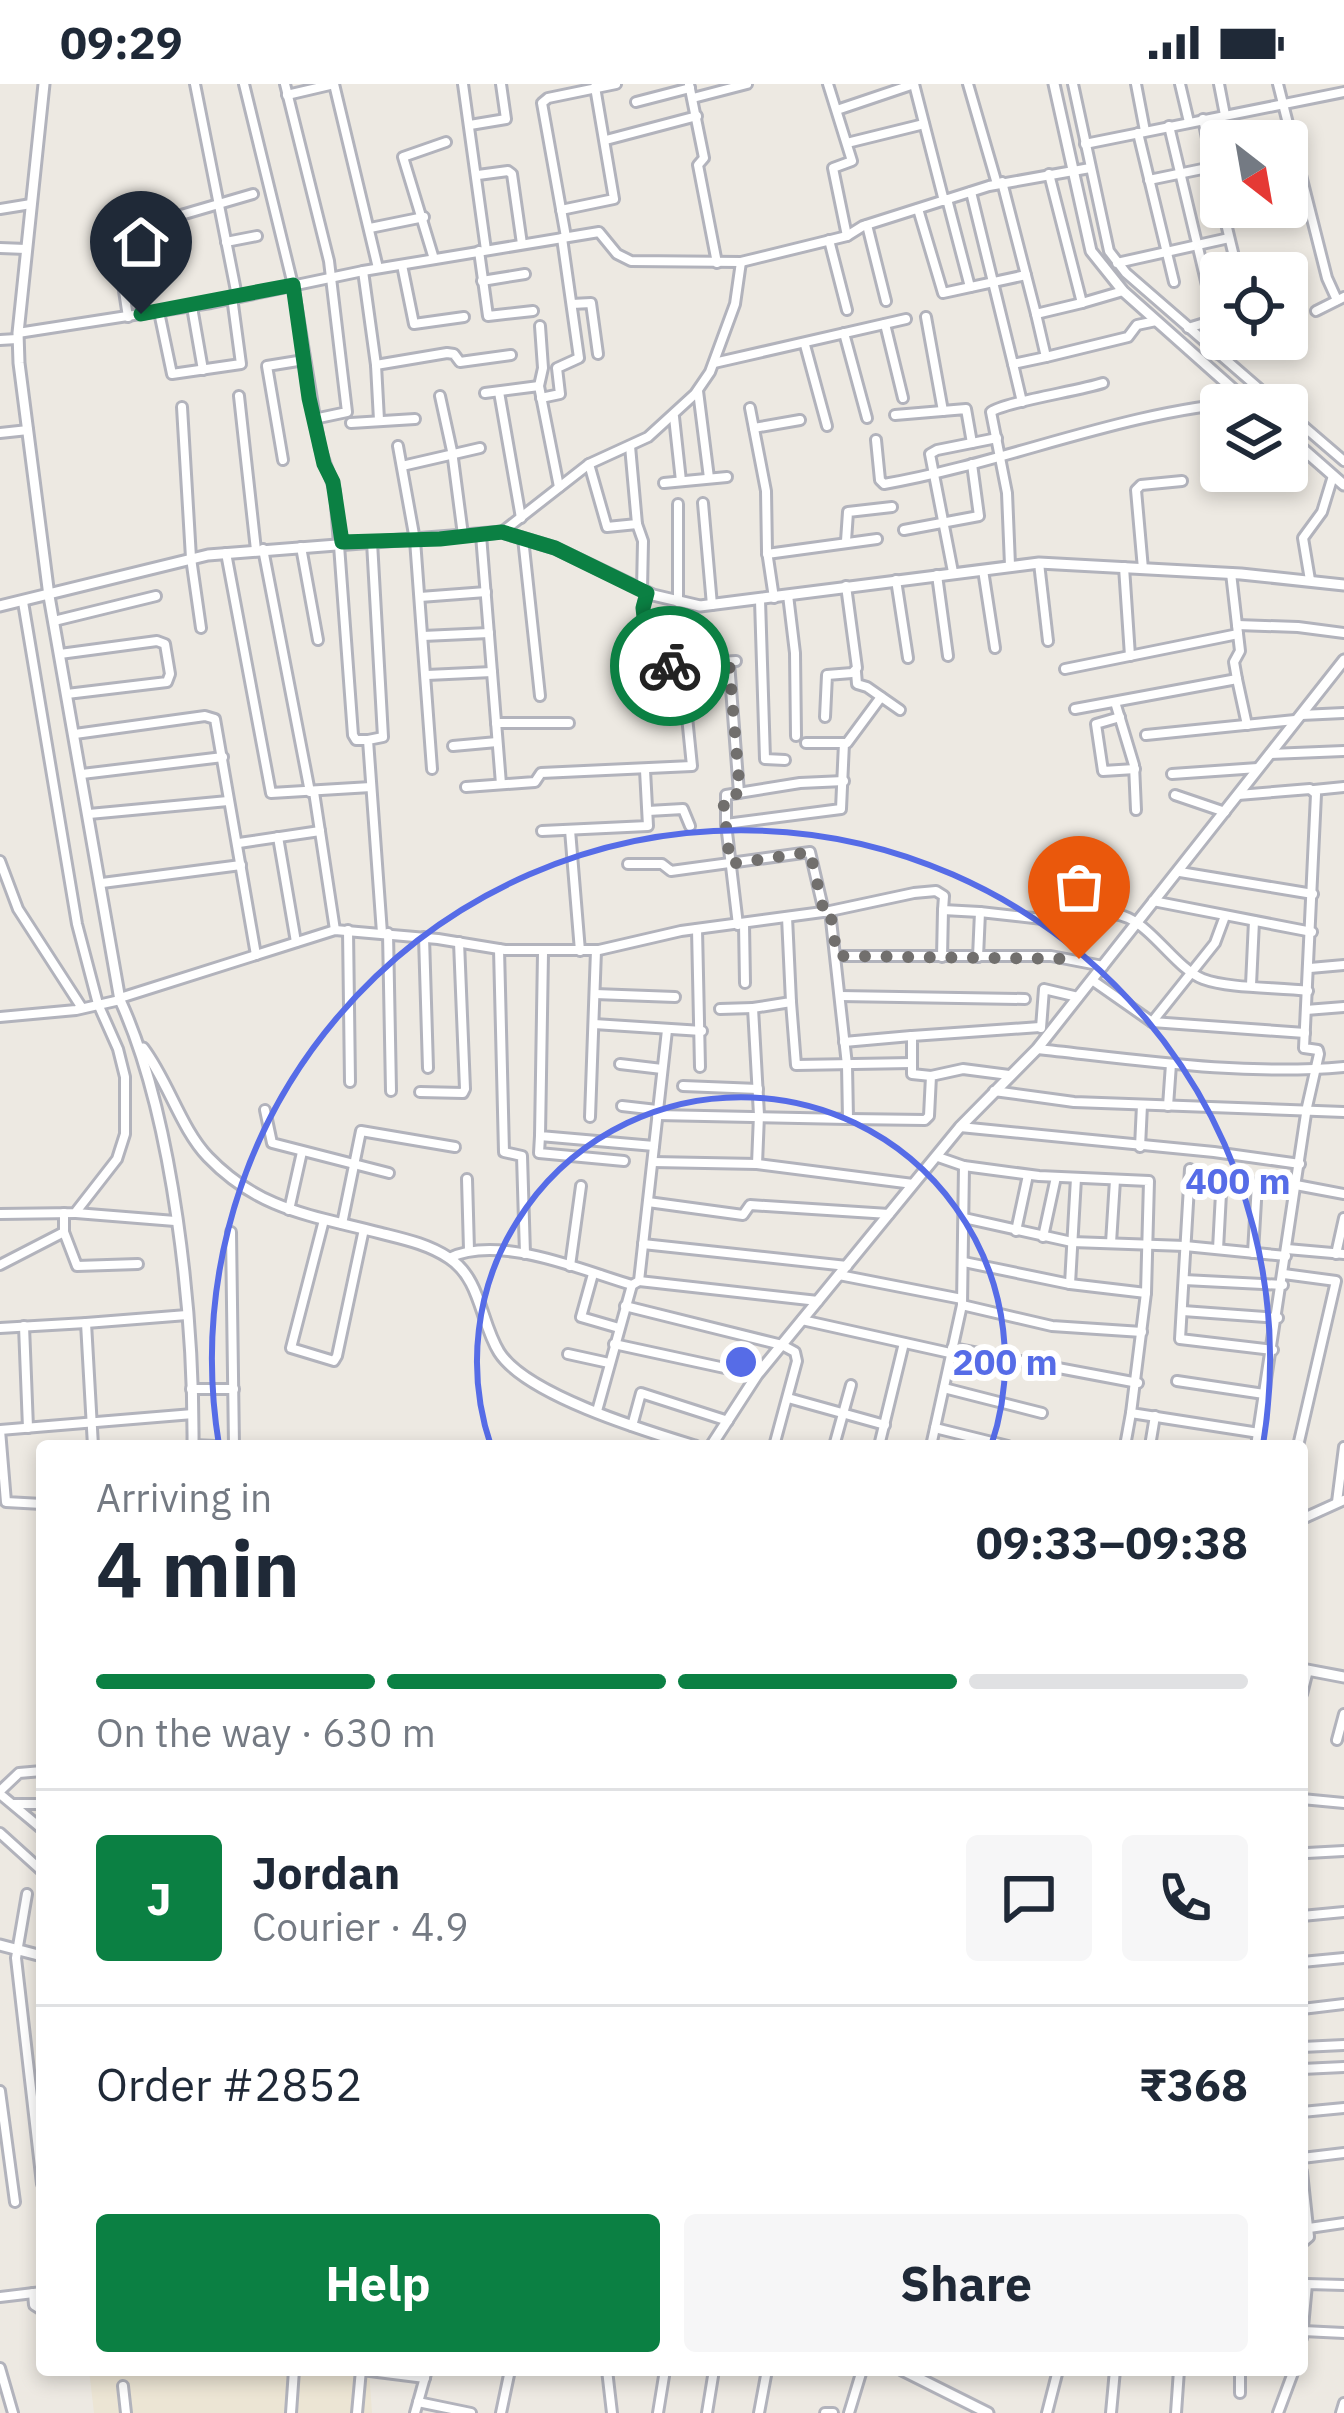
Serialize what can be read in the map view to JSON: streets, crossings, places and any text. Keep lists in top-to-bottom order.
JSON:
{
  "north": "bottom right",
  "page": {
    "status": "09:29",
    "heading": ["4 min", "Arriving in", "09:33–09:38"],
    "panel": [
      "Jordan",
      "Courier · 4.9",
      "Order #2852",
      "₹368"
    ],
    "bar": "On the way · 630 m",
    "round": "J",
    "buttons": ["Help", "Share"]
  },
  "rings": ["400 m", "200 m"]
}
